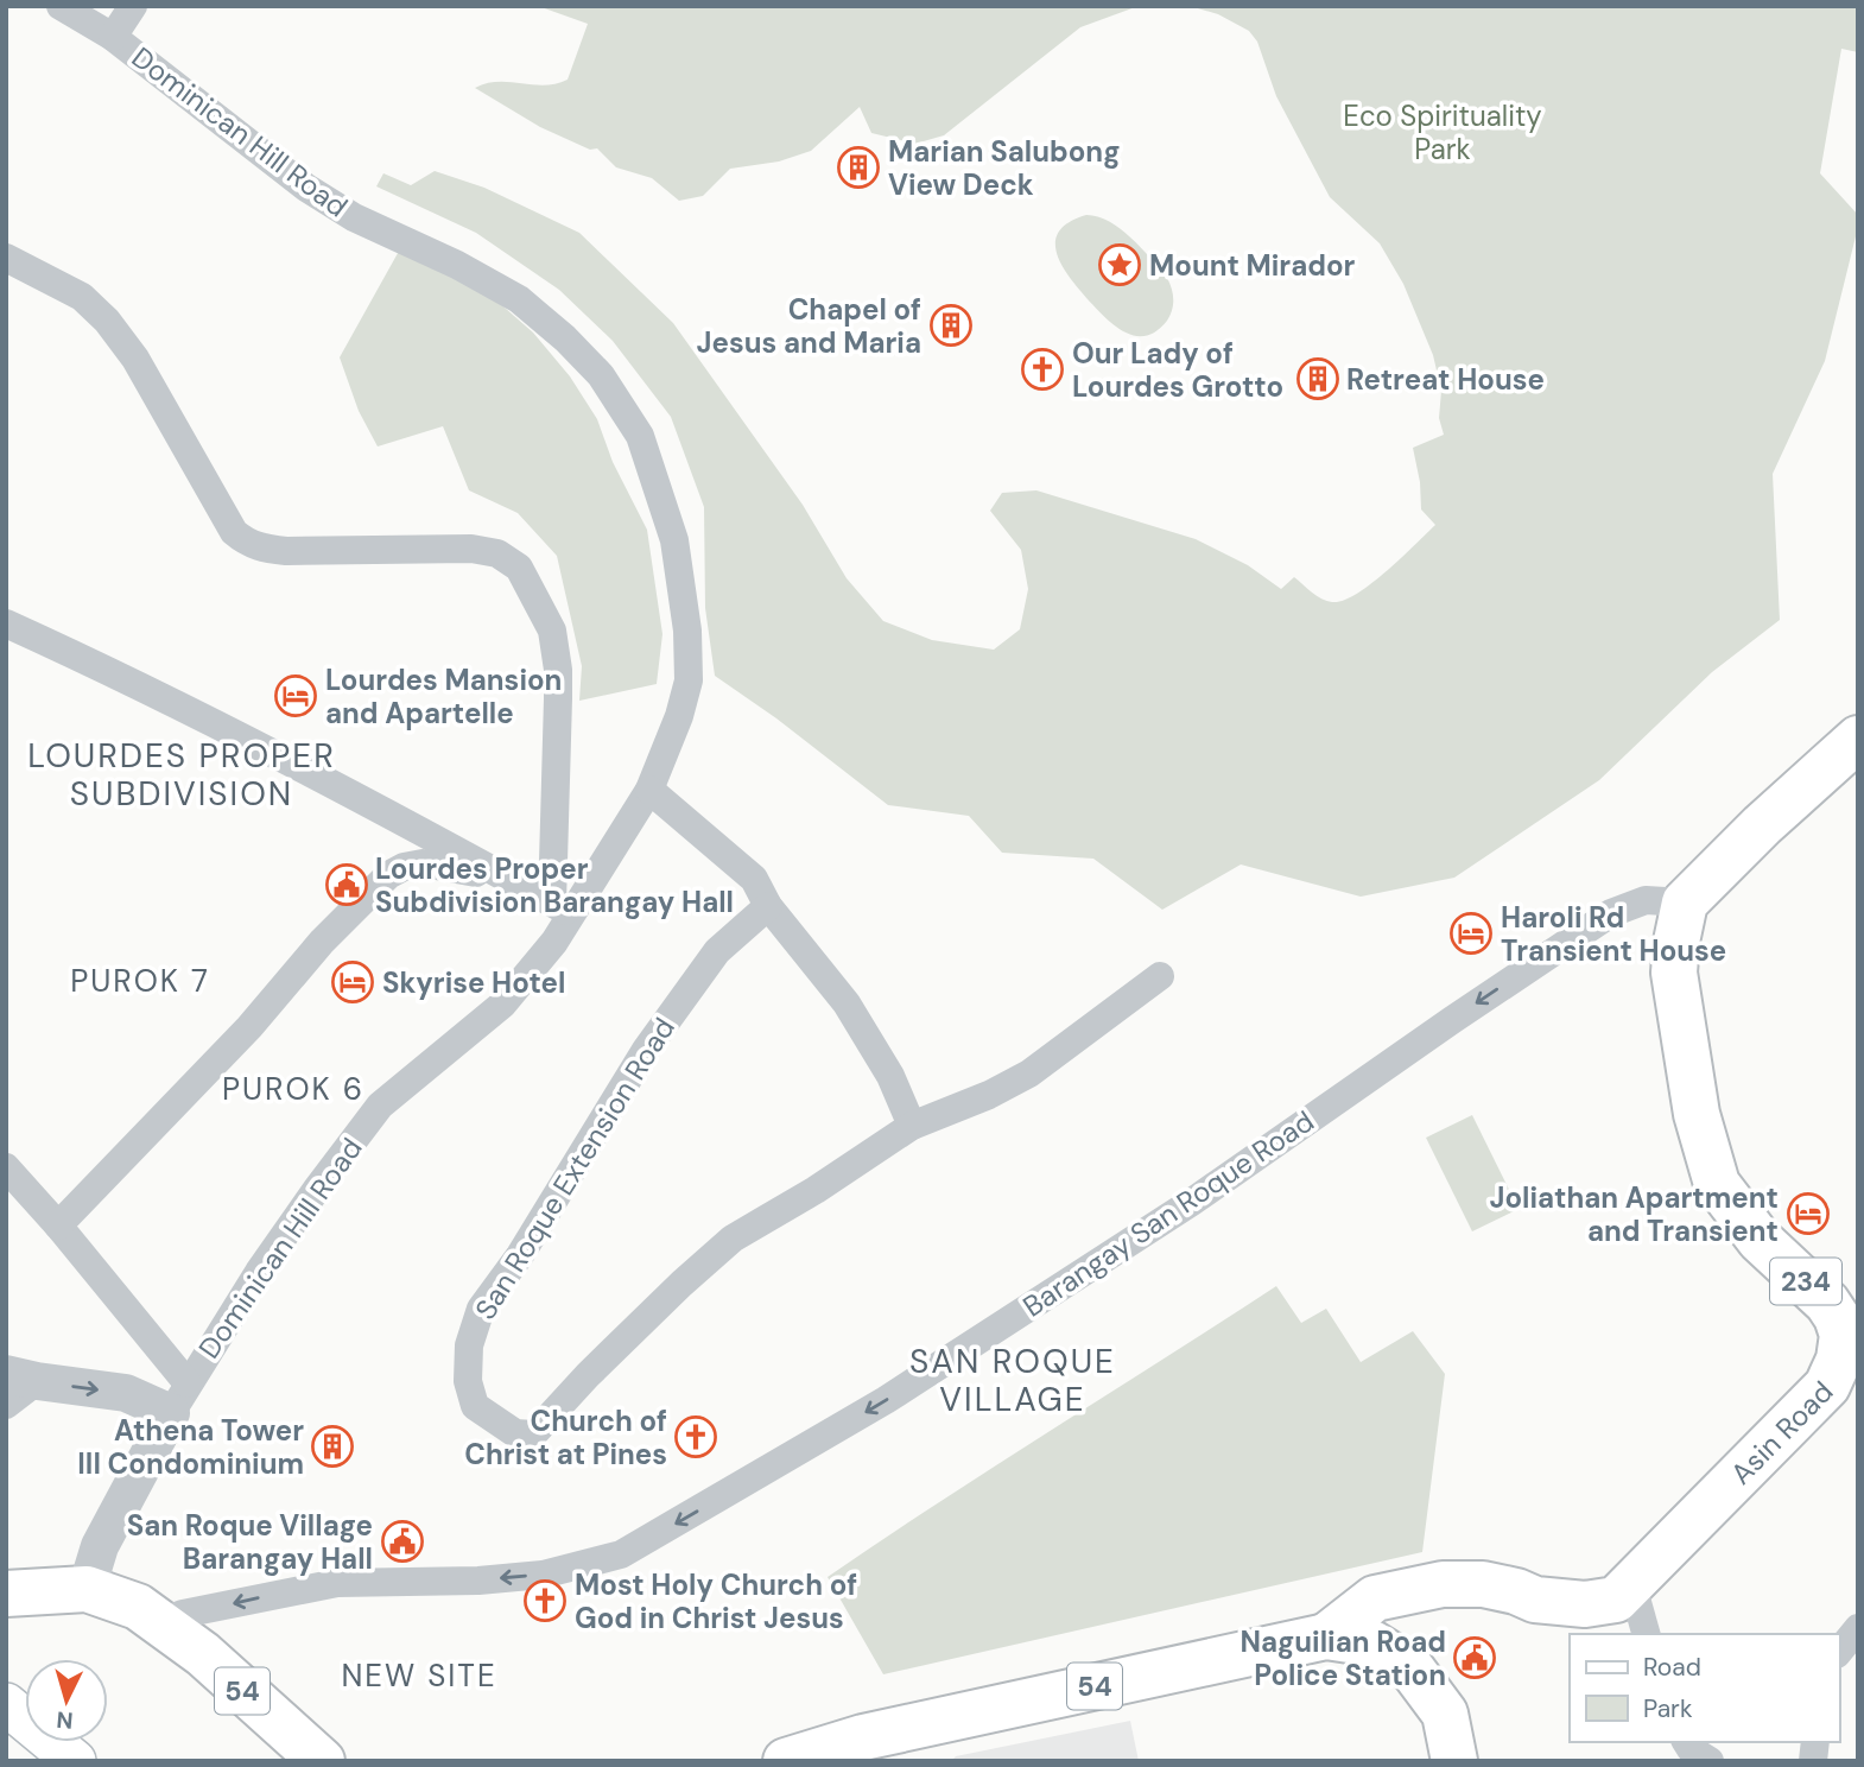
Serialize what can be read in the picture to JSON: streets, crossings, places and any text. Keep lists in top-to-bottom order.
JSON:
{
  "streets": {
    "main road": ["234", "Asin Road", "54"],
    "street": ["Dominican Hill Road", "San Roque Extension Road", "Barangay San Roque Road"]
  },
  "crossings": [
    ["Dominican Hill Road", "54"],
    ["Barangay San Roque Road", "Asin Road"],
    ["Barangay San Roque Road", "54"],
    ["Asin Road", "54"]
  ],
  "one_way": ["Barangay San Roque Road"],
  "districts": [
    "LOURDES PROPER SUBDIVISION",
    "PUROK 7",
    "PUROK 6",
    "SAN ROQUE VILLAGE",
    "NEW SITE"
  ],
  "parks": ["Eco Spirituality Park"],
  "places": {
    "building": [
      "Marian Salubong View Deck",
      "Chapel of Jesus and Maria",
      "Retreat House",
      "Athena Tower III Condominium"
    ],
    "place": ["Mount Mirador"],
    "church": ["Our Lady of Lourdes Grotto", "Church of Christ at Pines", "Most Holy Church of God in Christ Jesus"],
    "hotel": [
      "Lourdes Mansion and Apartelle",
      "Haroli Rd Transient House",
      "Skyrise Hotel",
      "Joliathan Apartment and Transient"
    ],
    "public building": ["Lourdes Proper Subdivision Barangay Hall", "San Roque Village Barangay Hall", "Naguilian Road Police Station"]
  },
  "legend": ["Road", "Park"],
  "north": "bottom"
}
